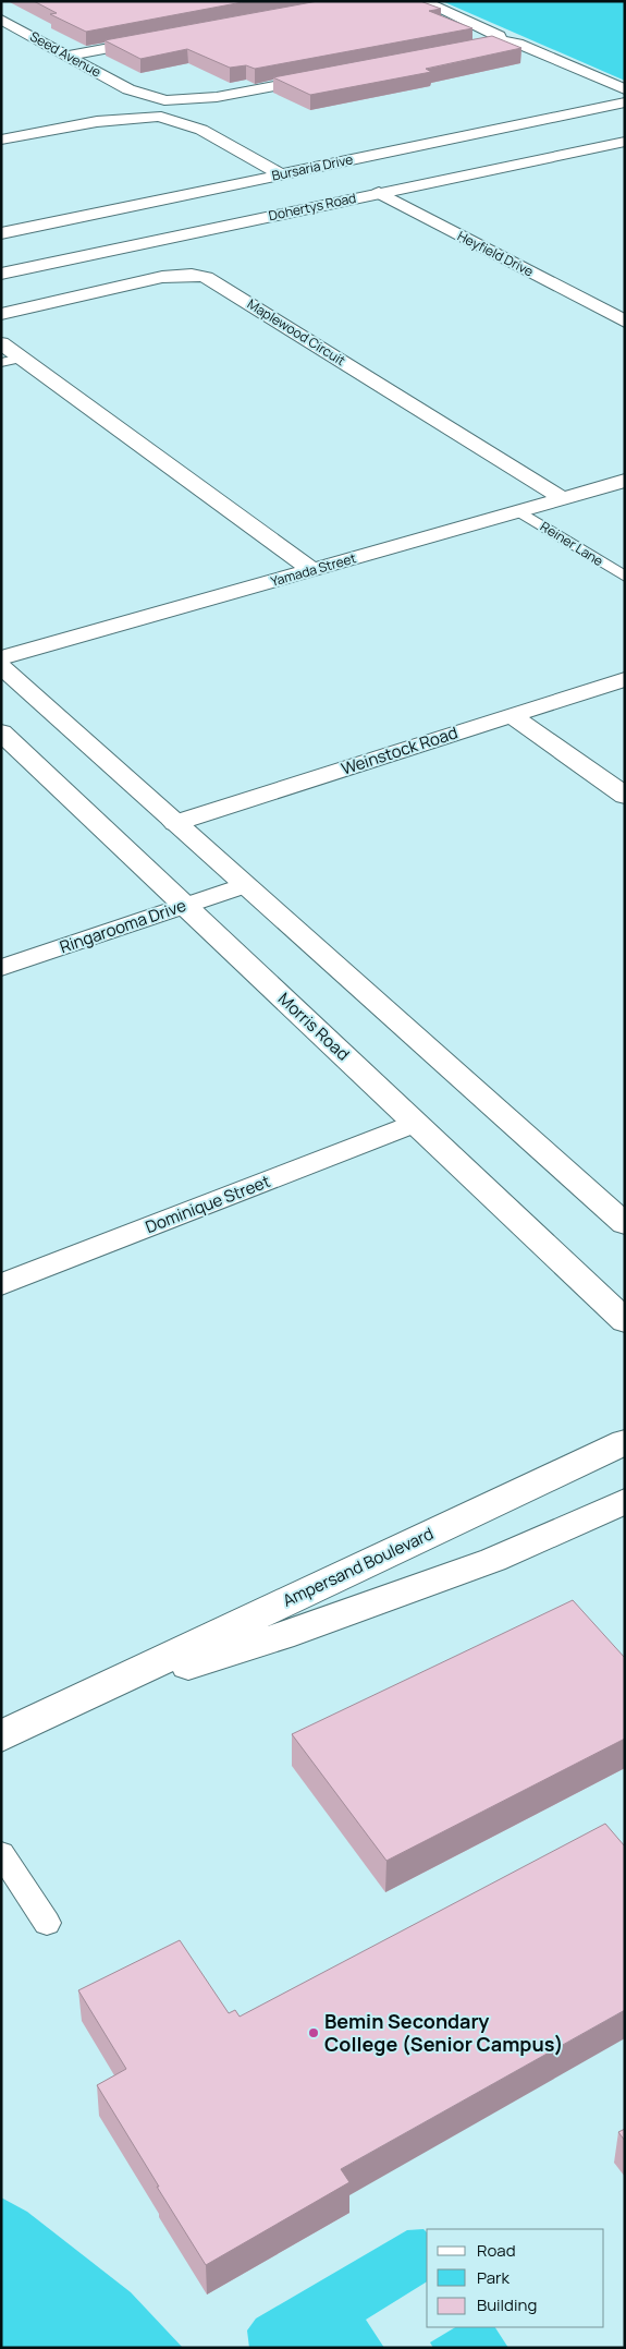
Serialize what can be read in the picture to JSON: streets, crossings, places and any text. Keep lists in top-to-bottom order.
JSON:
{
  "streets": {
    "street": [
      "Seed Avenue",
      "Bursaria Drive",
      "Dohertys Road",
      "Heyfield Drive",
      "Maplewood Circuit",
      "Yamada Street",
      "Weinstock Road",
      "Ringarooma Drive",
      "Morris Road",
      "Dominique Street",
      "Ampersand Boulevard"
    ],
    "lane": ["Reiner Lane"]
  },
  "crossings": [
    ["Dohertys Road", "Heyfield Drive"],
    ["Maplewood Circuit", "Yamada Street"],
    ["Reiner Lane", "Yamada Street"],
    ["Ringarooma Drive", "Morris Road"],
    ["Morris Road", "Dominique Street"]
  ],
  "places": ["Bemin Secondary College (Senior Campus)"],
  "legend": ["Road", "Park", "Building"]
}
